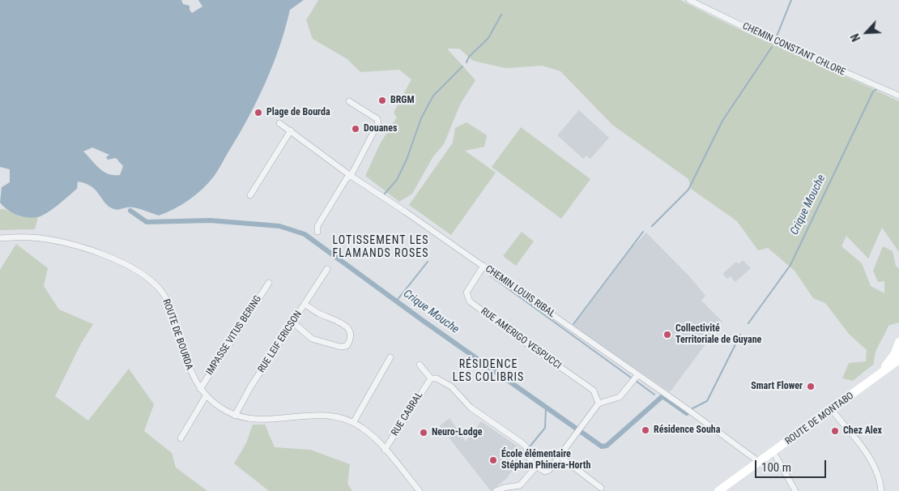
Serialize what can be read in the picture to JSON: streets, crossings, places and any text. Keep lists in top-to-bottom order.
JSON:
{
  "streets": {
    "main road": ["ROUTE DE MONTABO"],
    "street": [
      "CHEMIN CONSTANT CHLORE",
      "CHEMIN LOUIS RIBAL",
      "ROUTE DE BOURDA",
      "IMPASSE VITUS BERING",
      "RUE AMERIGO VESPUCCI",
      "RUE LEIF ERICSON",
      "RUE CABRAL"
    ]
  },
  "crossings": [
    ["CHEMIN LOUIS RIBAL", "RUE AMERIGO VESPUCCI"],
    ["CHEMIN LOUIS RIBAL", "ROUTE DE MONTABO"],
    ["ROUTE DE BOURDA", "IMPASSE VITUS BERING"],
    ["ROUTE DE BOURDA", "RUE LEIF ERICSON"],
    ["ROUTE DE BOURDA", "RUE CABRAL"]
  ],
  "districts": ["LOTISSEMENT LES FLAMANDS ROSES", "RÉSIDENCE LES COLIBRIS"],
  "water": ["Crique Mouche"],
  "places": [
    "BRGM",
    "Plage de Bourda",
    "Douanes",
    "Collectivité Territoriale de Guyane",
    "Smart Flower",
    "Résidence Souha",
    "Chez Alex",
    "Neuro-Lodge",
    "École élémentaire Stéphan Phinera-Horth"
  ],
  "scale_bar": "100 m",
  "north": "bottom left"
}
